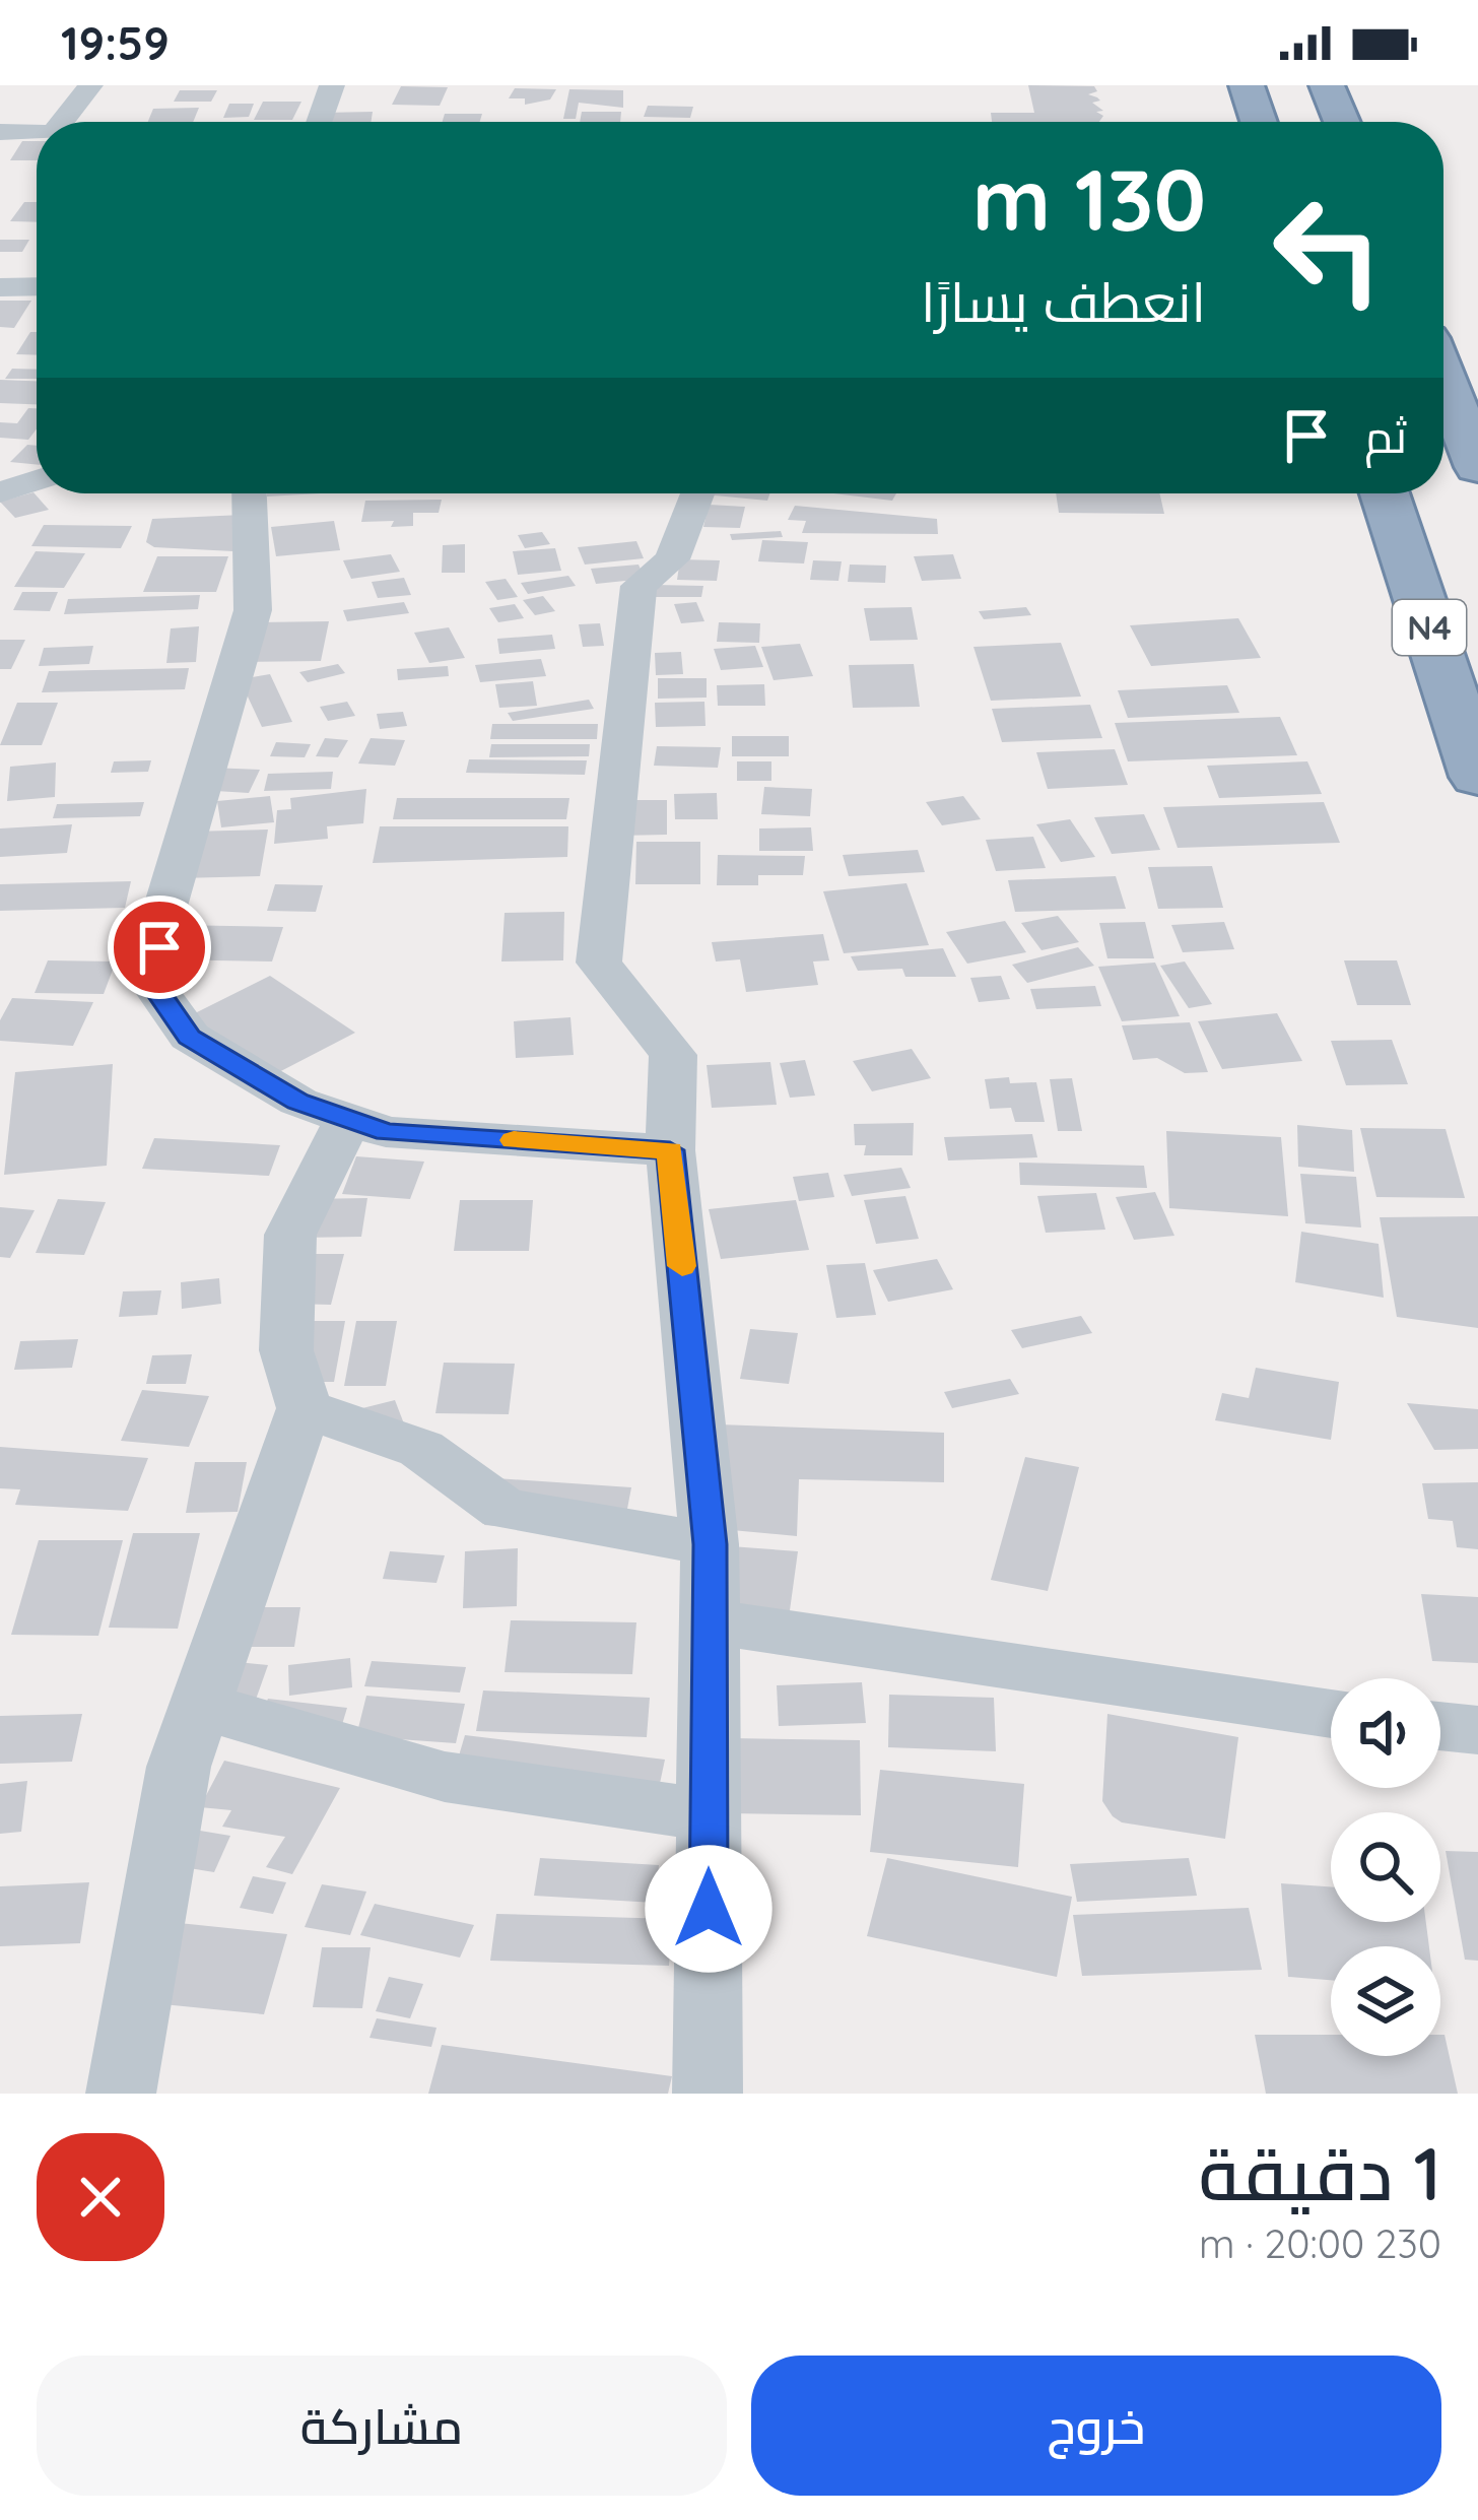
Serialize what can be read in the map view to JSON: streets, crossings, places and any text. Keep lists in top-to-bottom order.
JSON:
{
  "streets": {
    "highway": ["N4"]
  },
  "page": {
    "status": "19:59",
    "turn": ["130 m", "انعطف يسارًا"],
    "then": "ثم",
    "heading": ["1 دقيقة", "230 m · 20:00"],
    "buttons": ["خروج", "مشاركة"]
  }
}
